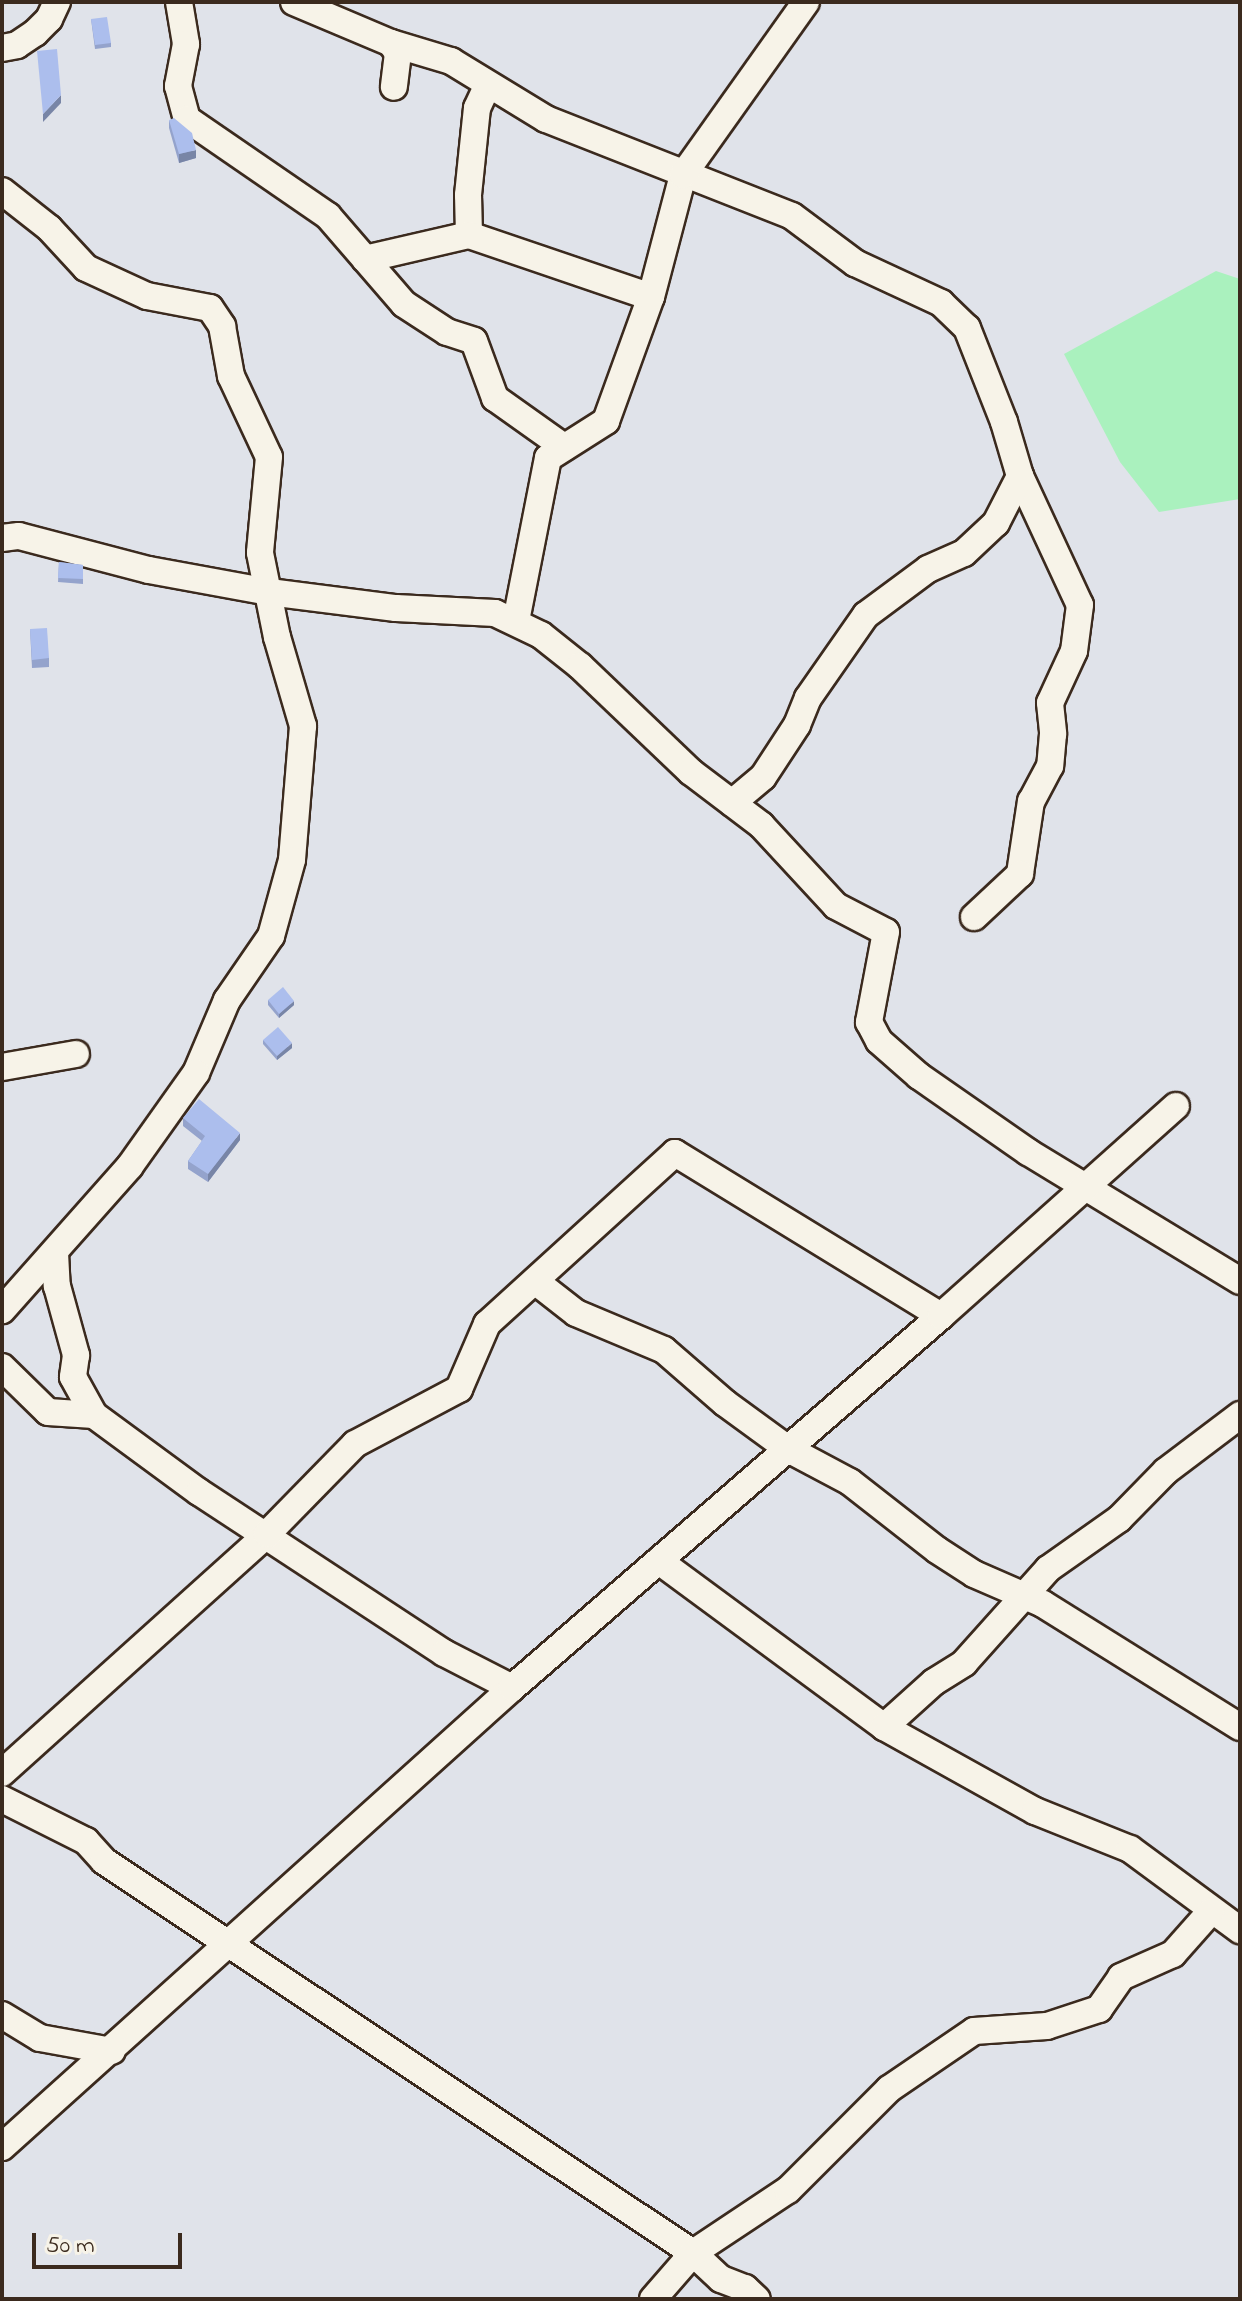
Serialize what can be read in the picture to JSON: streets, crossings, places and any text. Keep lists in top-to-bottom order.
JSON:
{
  "scale_bar": "50 m"
}
